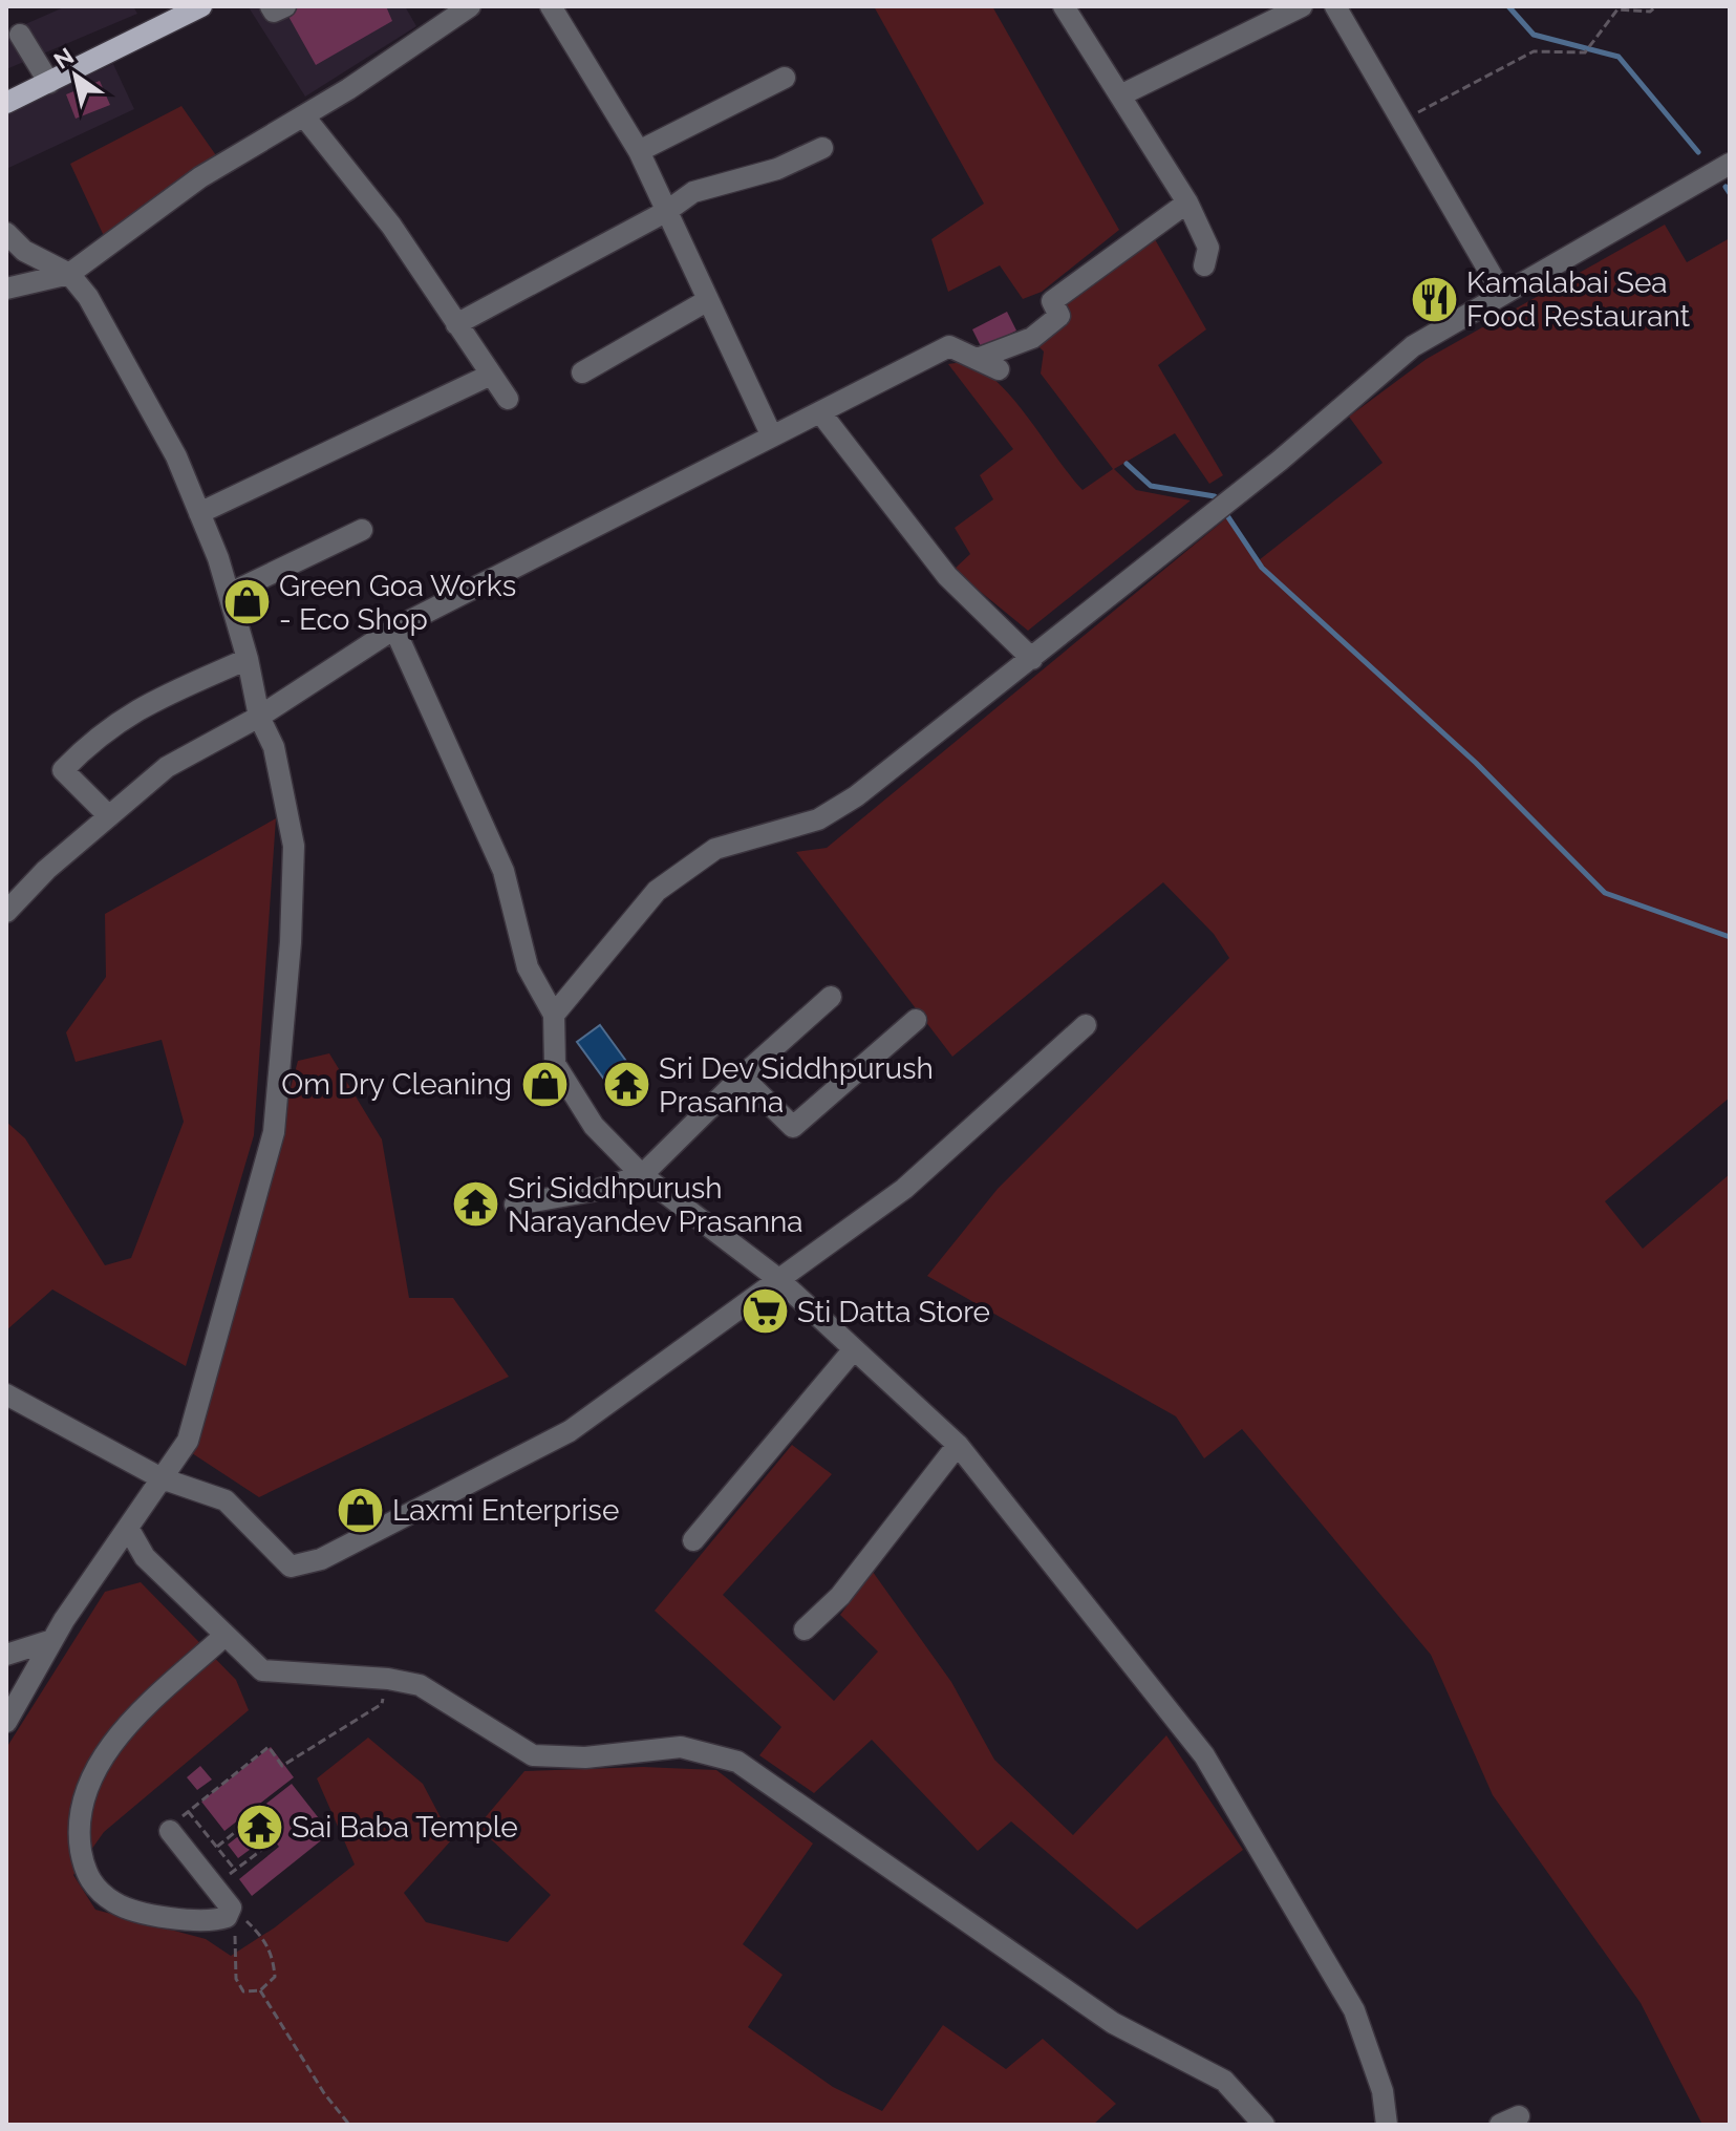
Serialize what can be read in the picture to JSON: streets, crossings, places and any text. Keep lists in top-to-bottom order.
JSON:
{
  "places": {
    "restaurant": ["Kamalabai Sea Food Restaurant"],
    "shop": ["Green Goa Works - Eco Shop", "Om Dry Cleaning", "Laxmi Enterprise"],
    "temple": ["Sri Dev Siddhpurush Prasanna", "Sri Siddhpurush Narayandev Prasanna", "Sai Baba Temple"],
    "supermarket": ["Sti Datta Store"]
  },
  "north": "top left"
}
